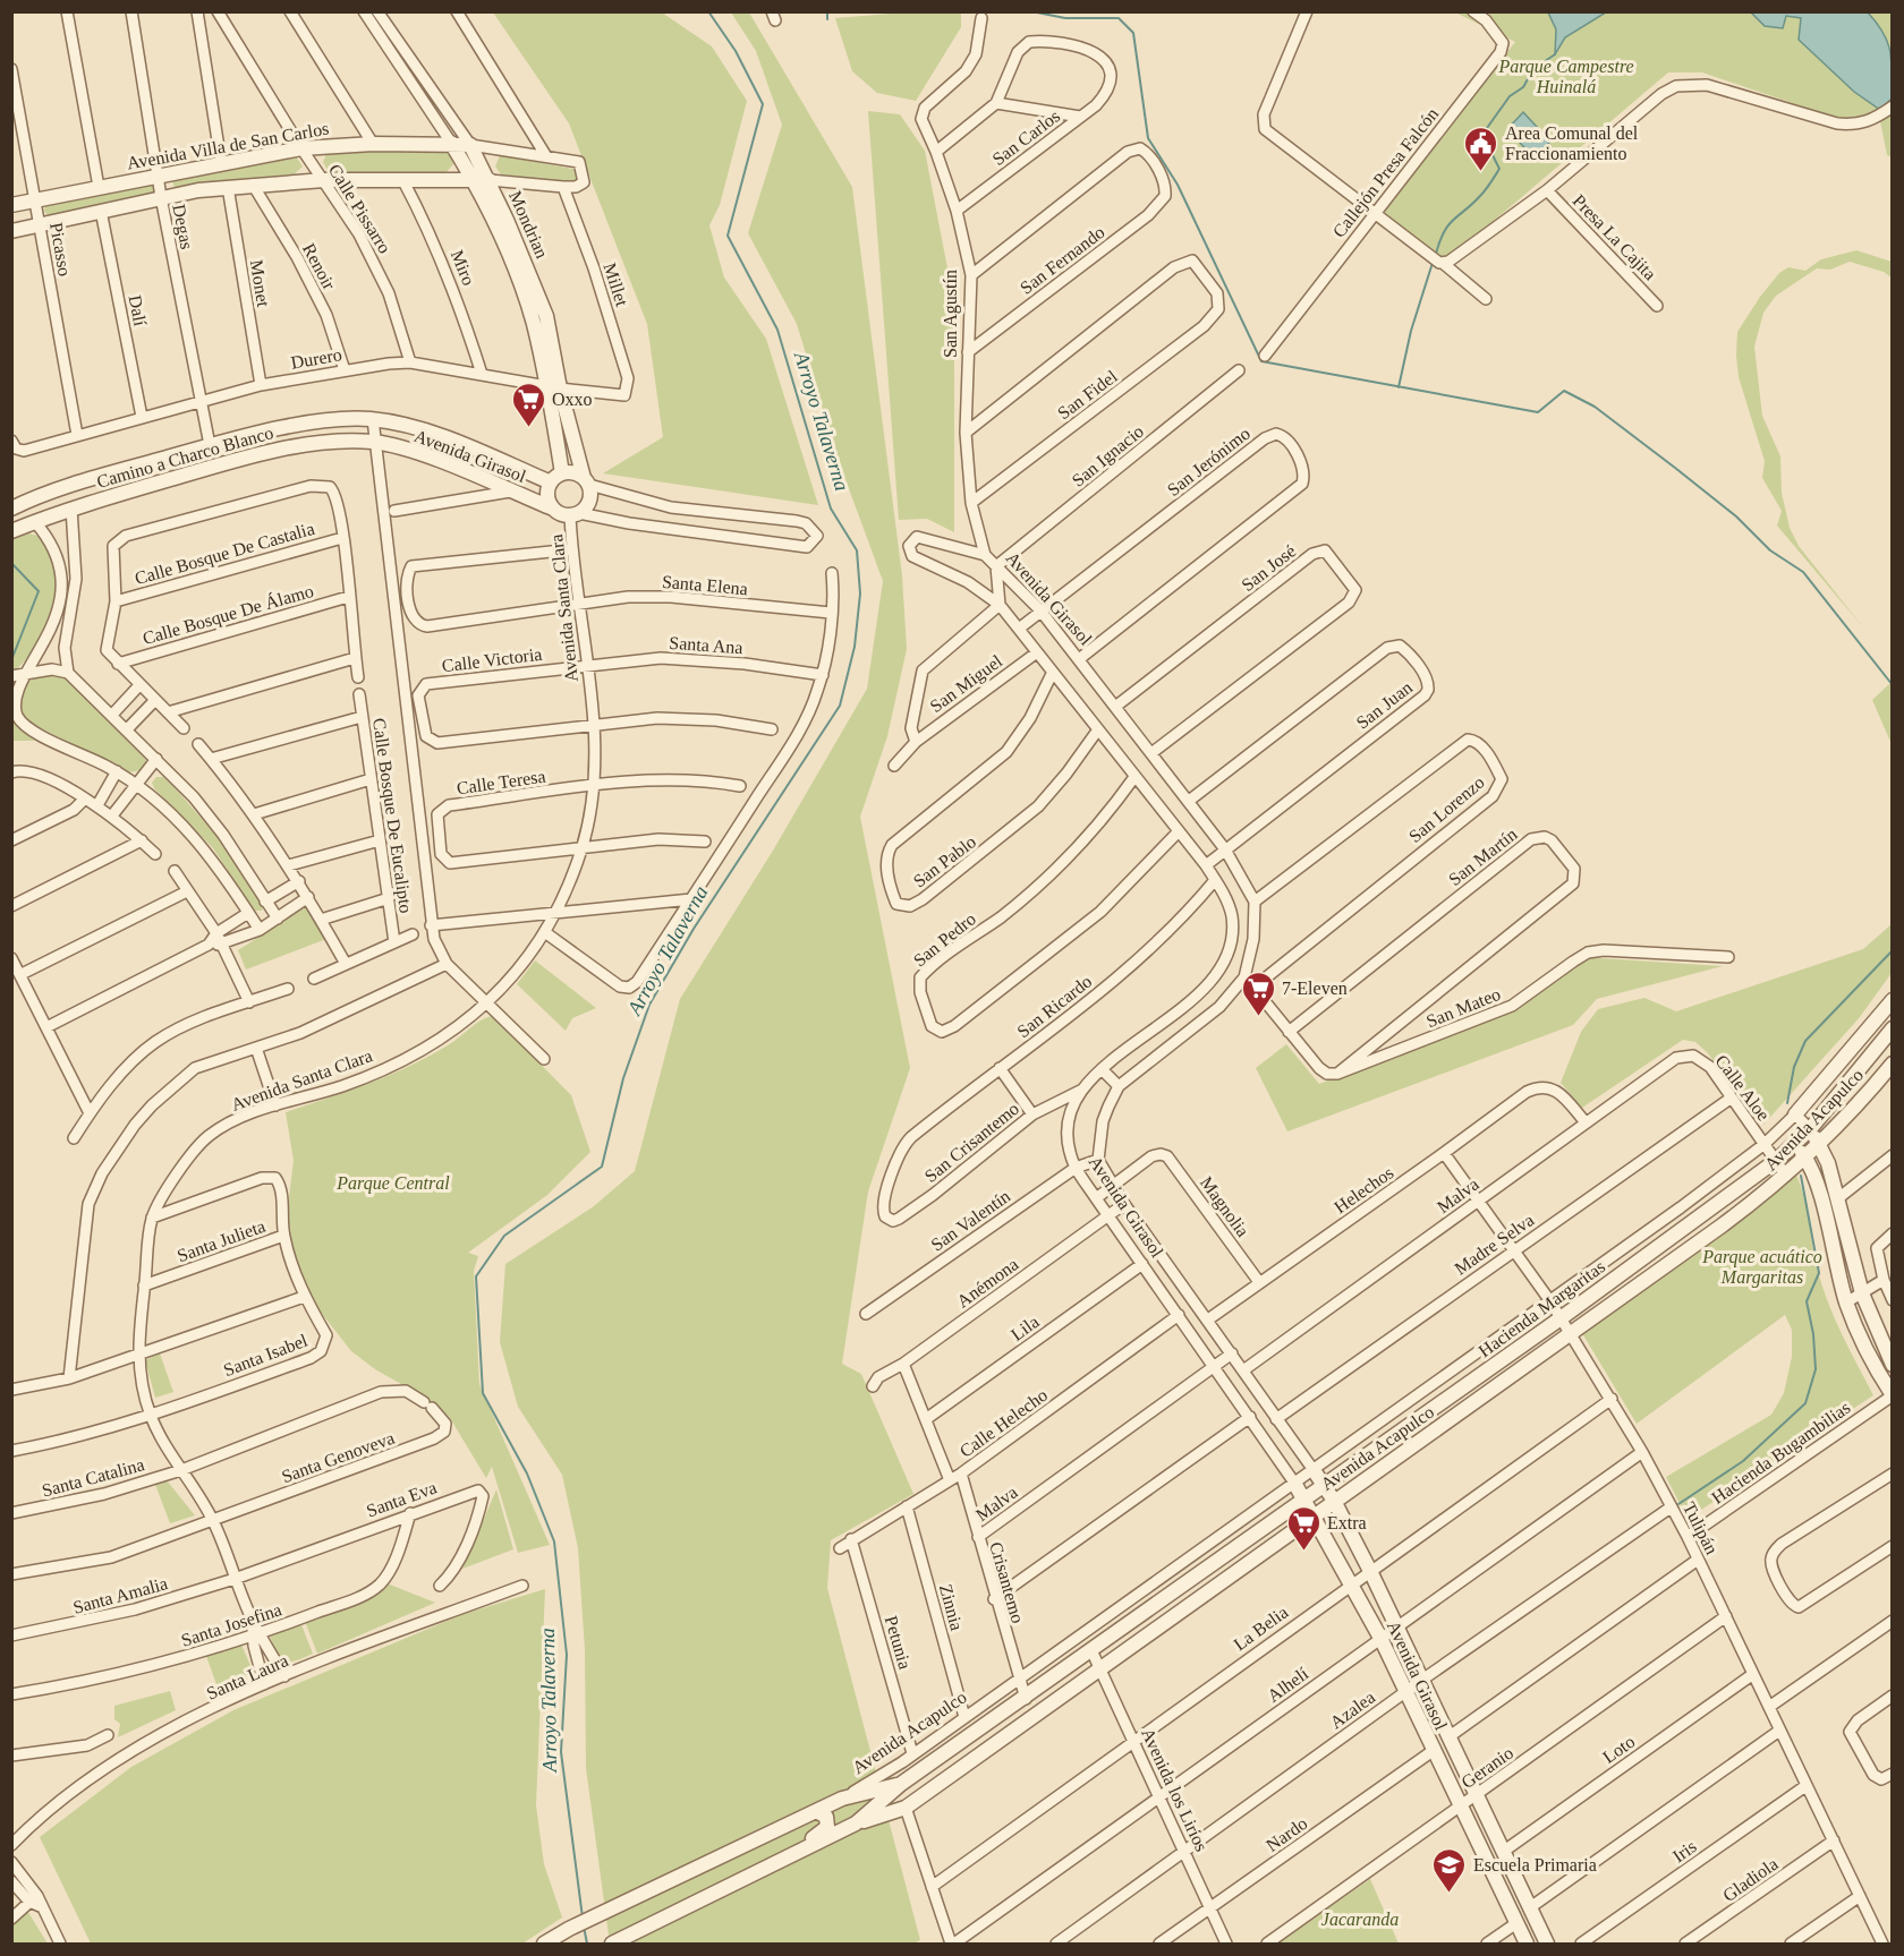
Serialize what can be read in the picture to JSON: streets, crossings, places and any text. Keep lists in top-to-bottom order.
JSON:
{
  "streets": {
    "street": [
      "San Carlos",
      "Avenida Villa de San Carlos",
      "Callejón Presa Falcón",
      "Calle Pissarro",
      "Mondrian",
      "Degas",
      "Presa La Cajita",
      "Picasso",
      "San Fernando",
      "Renoir",
      "Miro",
      "Monet",
      "Millet",
      "Dalí",
      "San Agustín",
      "Durero",
      "San Fidel",
      "Avenida Girasol",
      "San Ignacio",
      "Camino a Charco Blanco",
      "San Jerónimo",
      "Calle Bosque De Castalia",
      "San José",
      "Santa Elena",
      "Avenida Santa Clara",
      "Calle Bosque De Álamo",
      "Santa Ana",
      "Calle Victoria",
      "San Miguel",
      "San Juan",
      "Calle Teresa",
      "San Lorenzo",
      "Calle Bosque De Eucalipto",
      "San Martín",
      "San Pablo",
      "San Pedro",
      "San Ricardo",
      "San Mateo",
      "Calle Aloe",
      "Avenida Acapulco",
      "San Crisantemo",
      "Helechos",
      "Malva",
      "Magnolia",
      "San Valentín",
      "Santa Julieta",
      "Madre Selva",
      "Anémona",
      "Hacienda Margaritas",
      "Lila",
      "Santa Isabel",
      "Calle Helecho",
      "Hacienda Bugambilias",
      "Santa Genoveva",
      "Santa Catalina",
      "Santa Eva",
      "Tulipán",
      "Crisantemo",
      "Santa Amalia",
      "Zinnia",
      "Santa Josefina",
      "La Belia",
      "Petunia",
      "Santa Laura",
      "Alhelí",
      "Azalea",
      "Loto",
      "Geranio",
      "Avenida los Lirios",
      "Nardo",
      "Iris",
      "Gladiola"
    ]
  },
  "crossings": [
    ["San Carlos", "San Agustín"],
    ["Avenida Villa de San Carlos", "Calle Pissarro"],
    ["Avenida Villa de San Carlos", "Mondrian"],
    ["Avenida Villa de San Carlos", "Degas"],
    ["Avenida Villa de San Carlos", "Picasso"],
    ["Avenida Villa de San Carlos", "Millet"],
    ["Calle Pissarro", "Durero"],
    ["Mondrian", "Durero"],
    ["Mondrian", "Avenida Girasol"],
    ["Mondrian", "Avenida Santa Clara"],
    ["Degas", "Durero"],
    ["Degas", "Camino a Charco Blanco"],
    ["Picasso", "Durero"],
    ["San Fernando", "San Agustín"],
    ["Renoir", "Durero"],
    ["Miro", "Durero"],
    ["Monet", "Durero"],
    ["Millet", "Durero"],
    ["Dalí", "Durero"],
    ["San Agustín", "San Fidel"],
    ["San Agustín", "Avenida Girasol"],
    ["Avenida Girasol", "San Ignacio"],
    ["Avenida Girasol", "Camino a Charco Blanco"],
    ["Avenida Girasol", "San Jerónimo"],
    ["Avenida Girasol", "San José"],
    ["Avenida Girasol", "Avenida Santa Clara"],
    ["Avenida Girasol", "San Miguel"],
    ["Avenida Girasol", "San Juan"],
    ["Avenida Girasol", "San Lorenzo"],
    ["Avenida Girasol", "San Pablo"],
    ["Avenida Girasol", "San Pedro"],
    ["Avenida Girasol", "San Ricardo"],
    ["Avenida Girasol", "Avenida Acapulco"],
    ["Avenida Girasol", "San Crisantemo"],
    ["Avenida Girasol", "Helechos"],
    ["Avenida Girasol", "Malva"],
    ["Avenida Girasol", "Magnolia"],
    ["Avenida Girasol", "San Valentín"],
    ["Avenida Girasol", "Madre Selva"],
    ["Avenida Girasol", "Anémona"],
    ["Avenida Girasol", "Hacienda Margaritas"],
    ["Avenida Girasol", "Lila"],
    ["Avenida Girasol", "Calle Helecho"],
    ["Avenida Girasol", "La Belia"],
    ["Avenida Girasol", "Alhelí"],
    ["Avenida Girasol", "Azalea"],
    ["Avenida Girasol", "Loto"],
    ["Avenida Girasol", "Geranio"],
    ["Avenida Girasol", "Nardo"],
    ["Santa Elena", "Avenida Santa Clara"],
    ["Avenida Santa Clara", "Santa Ana"],
    ["Avenida Santa Clara", "Calle Victoria"],
    ["Avenida Santa Clara", "Calle Teresa"],
    ["Avenida Santa Clara", "Santa Julieta"],
    ["Avenida Santa Clara", "Santa Isabel"],
    ["Avenida Santa Clara", "Santa Genoveva"],
    ["Avenida Santa Clara", "Santa Catalina"],
    ["Avenida Santa Clara", "Santa Eva"],
    ["Avenida Santa Clara", "Santa Amalia"],
    ["Avenida Santa Clara", "Santa Josefina"],
    ["Avenida Santa Clara", "Santa Laura"],
    ["Santa Ana", "Calle Victoria"],
    ["San Martín", "San Mateo"],
    ["San Ricardo", "San Crisantemo"],
    ["Calle Aloe", "Avenida Acapulco"],
    ["Calle Aloe", "Malva"],
    ["Calle Aloe", "Madre Selva"],
    ["Calle Aloe", "Hacienda Margaritas"],
    ["Avenida Acapulco", "Hacienda Margaritas"],
    ["Avenida Acapulco", "Tulipán"],
    ["Avenida Acapulco", "Crisantemo"],
    ["Avenida Acapulco", "Zinnia"],
    ["Avenida Acapulco", "Petunia"],
    ["Avenida Acapulco", "Avenida los Lirios"],
    ["Helechos", "Malva"],
    ["Helechos", "Magnolia"],
    ["Helechos", "Tulipán"],
    ["Malva", "Tulipán"],
    ["Malva", "Crisantemo"],
    ["Madre Selva", "Tulipán"],
    ["Hacienda Margaritas", "Tulipán"],
    ["Calle Helecho", "Crisantemo"],
    ["Calle Helecho", "Zinnia"],
    ["Calle Helecho", "Petunia"],
    ["Hacienda Bugambilias", "Tulipán"],
    ["Santa Genoveva", "Santa Catalina"],
    ["Santa Genoveva", "Santa Amalia"],
    ["Santa Eva", "Santa Amalia"],
    ["Santa Eva", "Santa Josefina"],
    ["Tulipán", "La Belia"],
    ["Tulipán", "Alhelí"],
    ["Tulipán", "Azalea"],
    ["Tulipán", "Loto"],
    ["Tulipán", "Geranio"],
    ["Tulipán", "Iris"],
    ["Tulipán", "Gladiola"],
    ["La Belia", "Avenida los Lirios"],
    ["Alhelí", "Avenida los Lirios"],
    ["Azalea", "Avenida los Lirios"],
    ["Avenida los Lirios", "Nardo"]
  ],
  "water": ["Arroyo Talaverna"],
  "parks": [
    "Parque Campestre Huinalá",
    "Parque Central",
    "Parque acuático Margaritas",
    "Jacaranda"
  ],
  "places": {
    "public building": ["Area Comunal del Fraccionamiento"],
    "supermarket": ["Oxxo", "7-Eleven", "Extra"],
    "school or university": ["Escuela Primaria"]
  }
}
